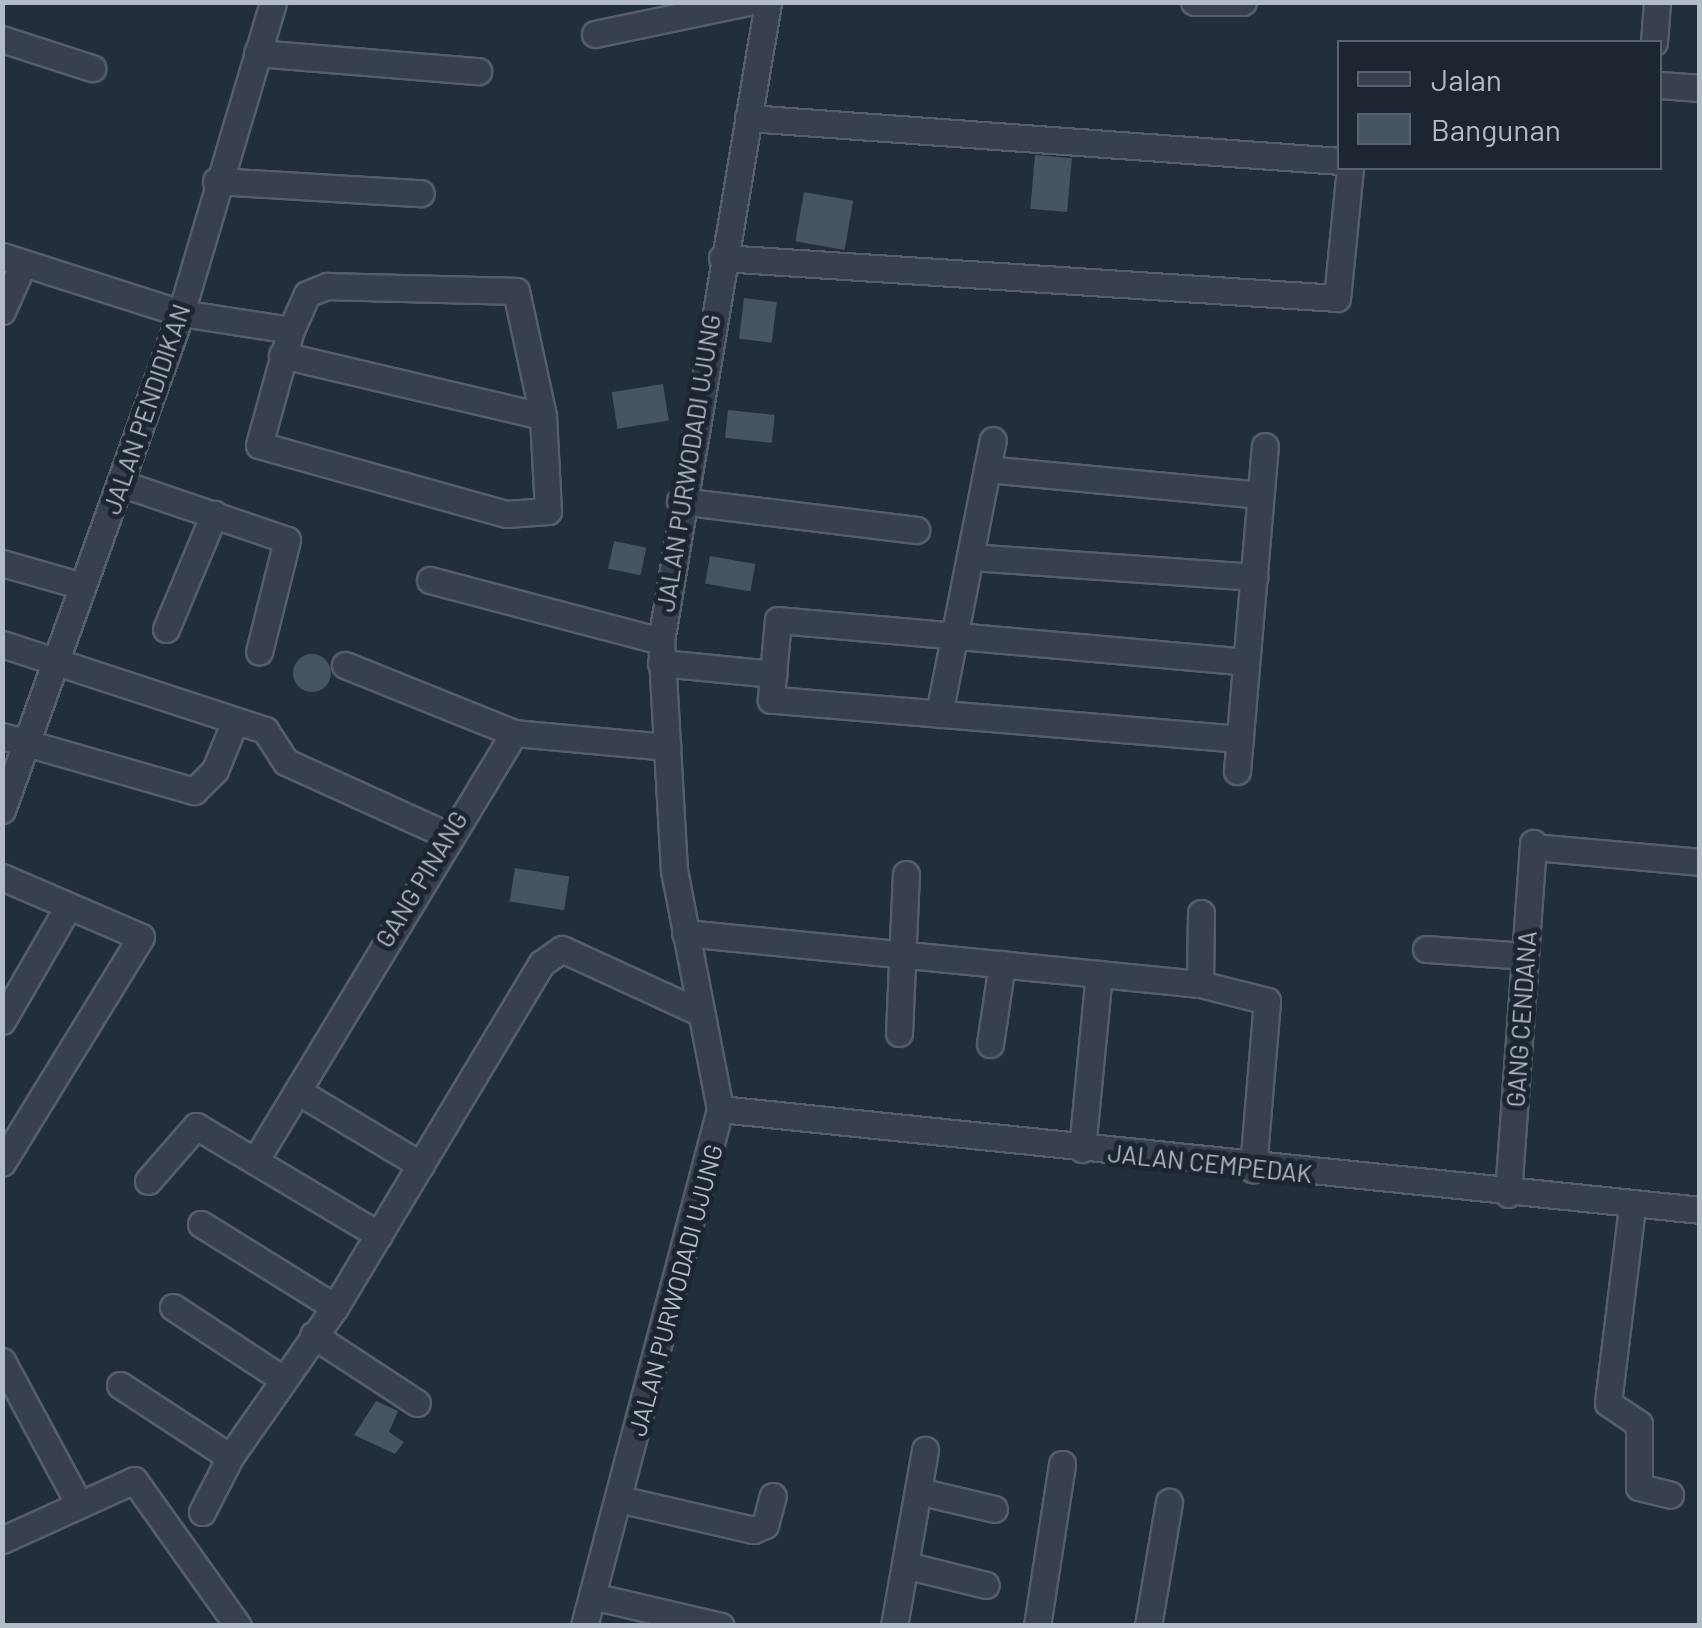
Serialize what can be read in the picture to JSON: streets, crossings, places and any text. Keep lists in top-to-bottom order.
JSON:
{
  "streets": {
    "street": [
      "JALAN PENDIDIKAN",
      "JALAN PURWODADI UJUNG",
      "GANG PINANG",
      "GANG CENDANA",
      "JALAN CEMPEDAK"
    ]
  },
  "crossings": [
    ["JALAN PURWODADI UJUNG", "JALAN CEMPEDAK"],
    ["GANG CENDANA", "JALAN CEMPEDAK"]
  ],
  "legend": ["Jalan", "Bangunan"]
}
